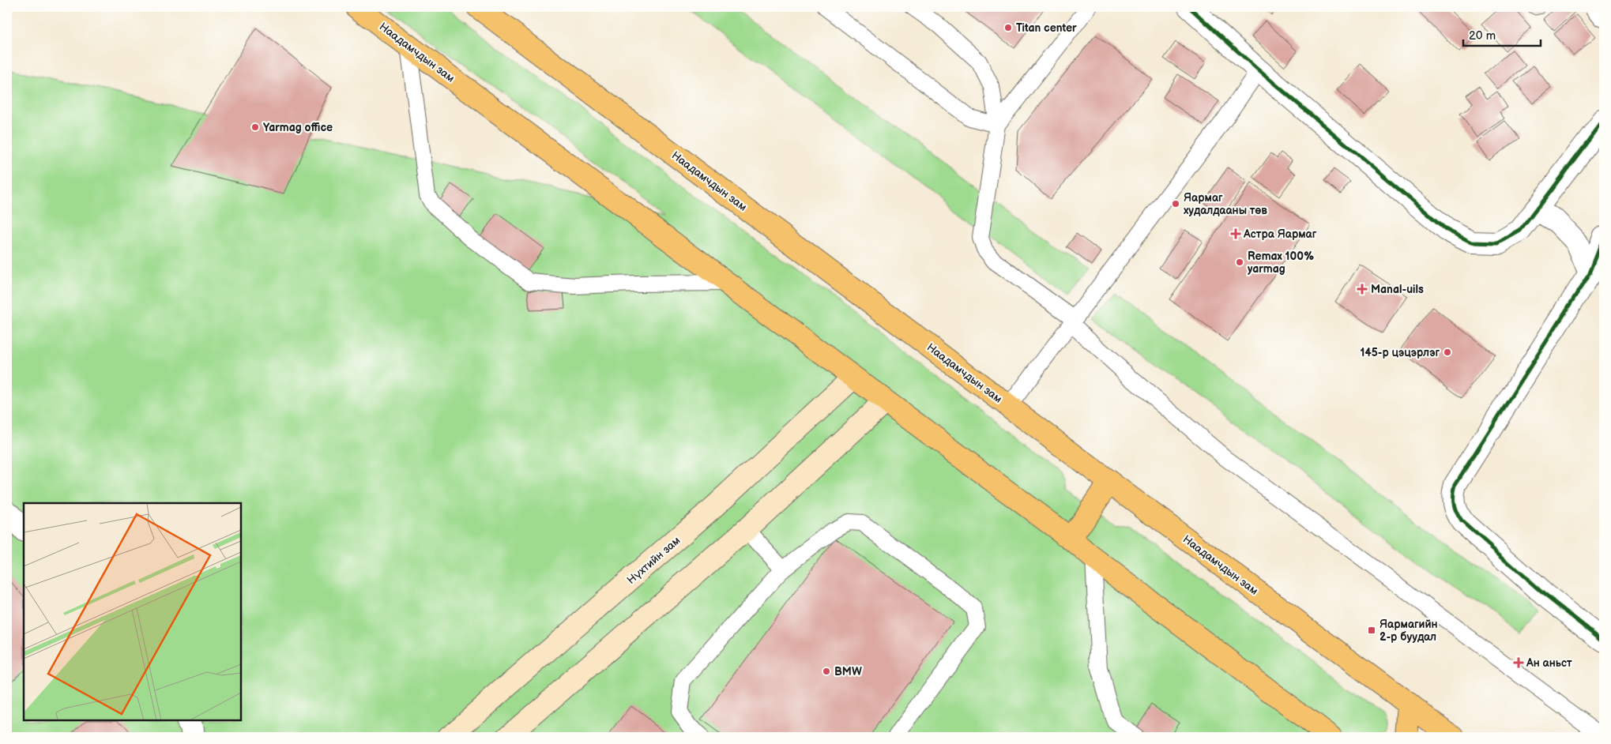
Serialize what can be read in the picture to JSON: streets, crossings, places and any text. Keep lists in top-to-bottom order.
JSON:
{
  "streets": {
    "highway": ["Наадамчдын зам"],
    "main road": ["Нүхтийн зам"]
  },
  "crossings": [
    ["Наадамчдын зам", "Нүхтийн зам"]
  ],
  "places": {
    "other": [
      "Titan center",
      "Yarmag office",
      "Яармаг худалдааны төв",
      "Remax 100% yarmag",
      "145-р цэцэрлэг",
      "BMW"
    ],
    "health": ["Астра Яармаг", "Manal-uils", "Ан аньст"],
    "transit": ["Яармагийн 2-р буудал"]
  },
  "scale_bar": "20 m"
}
